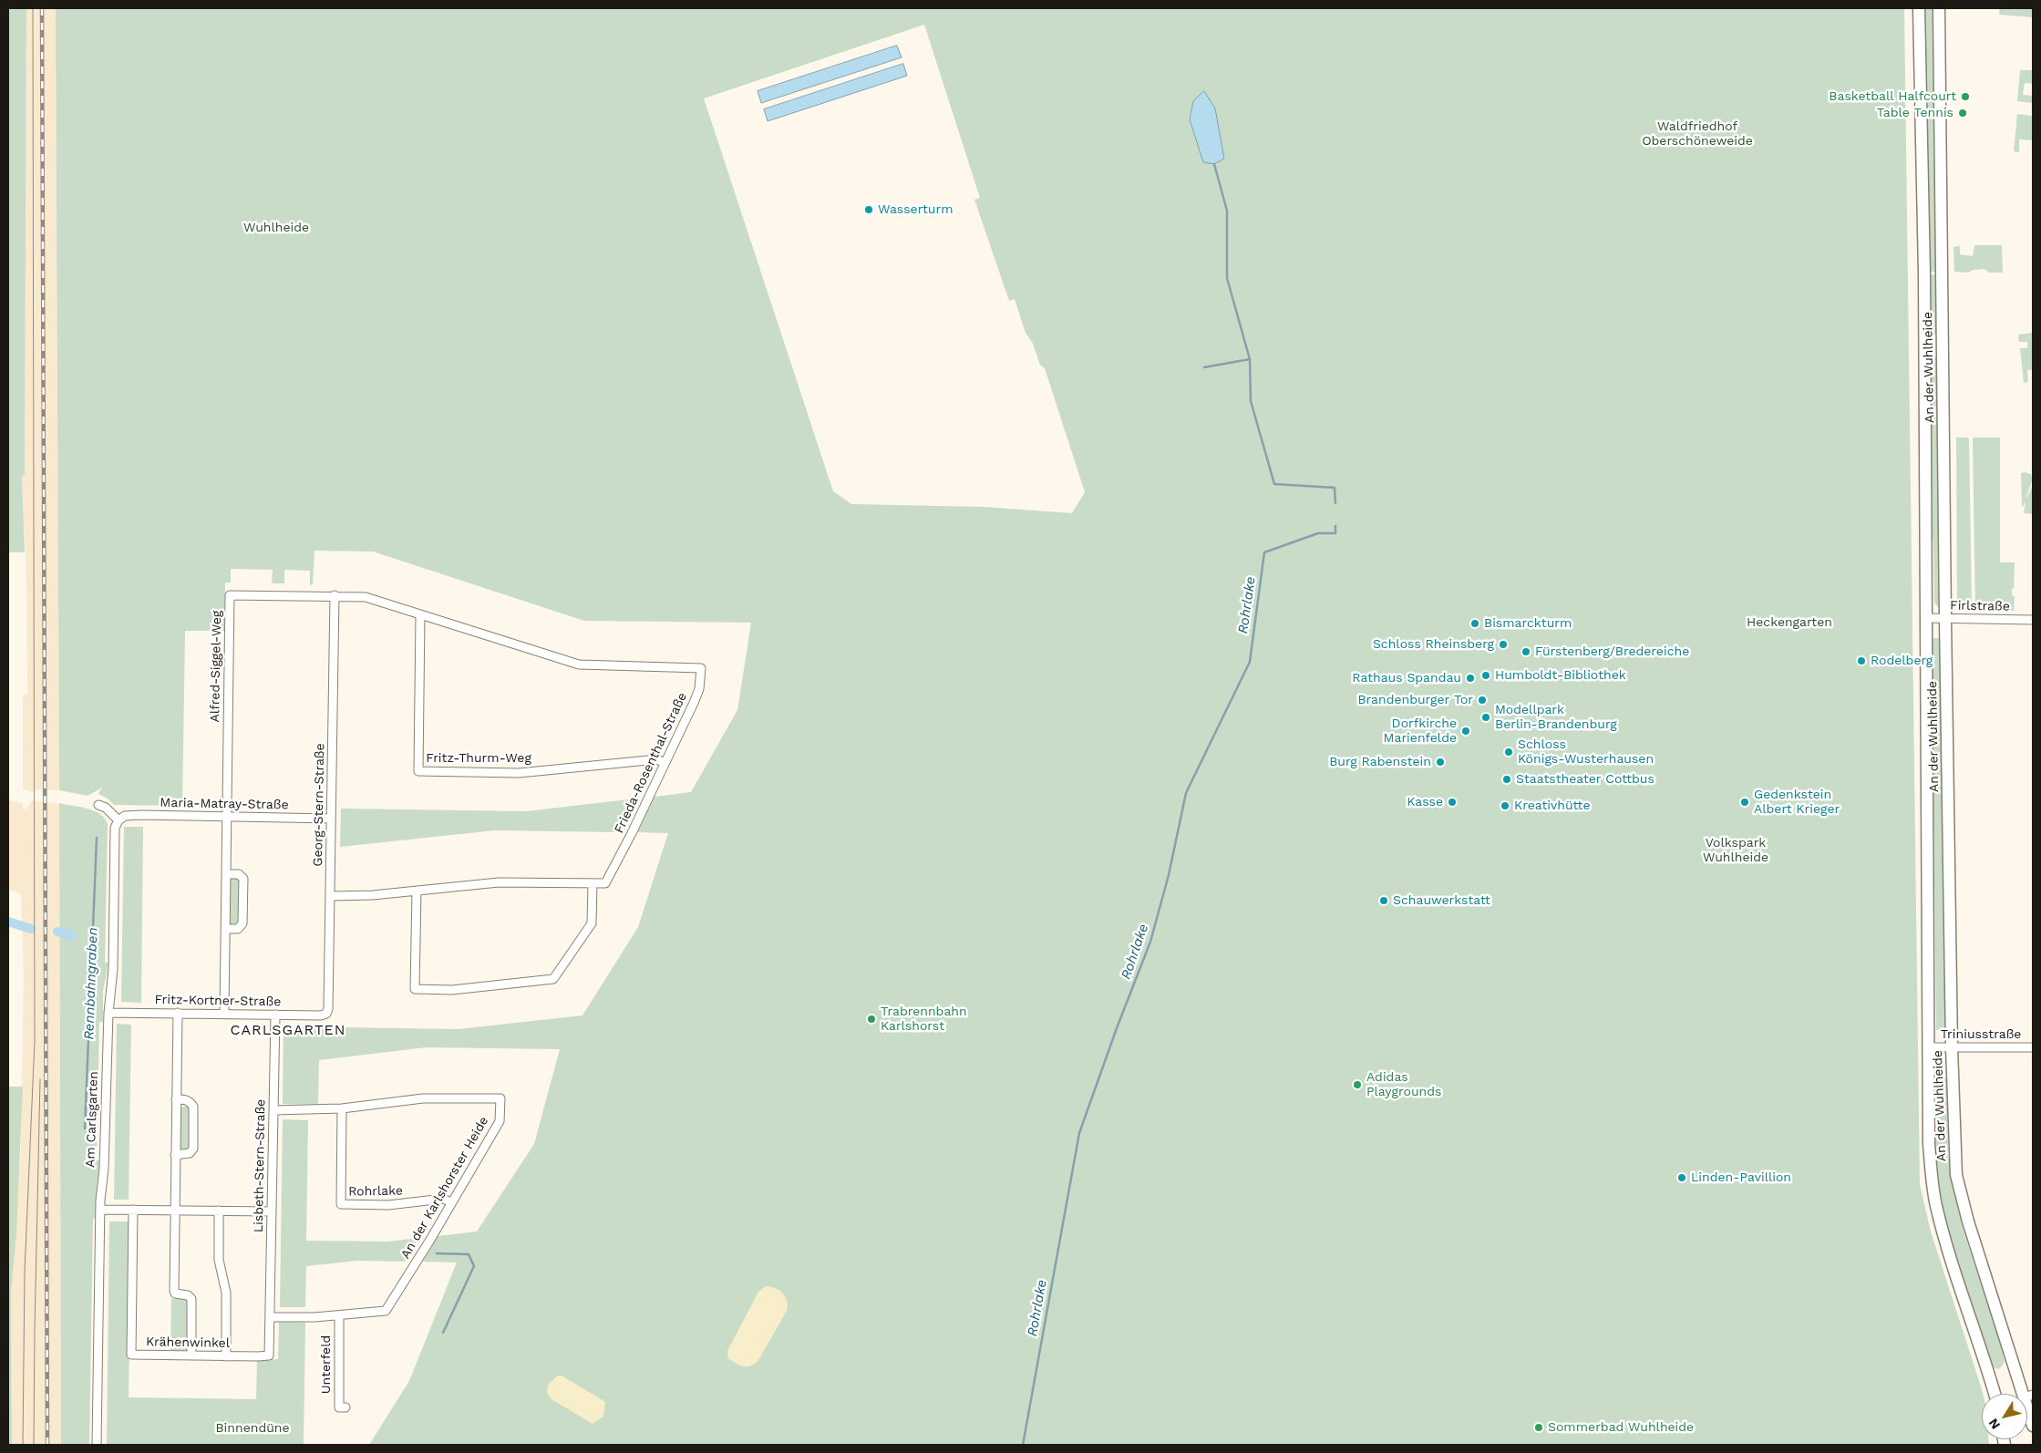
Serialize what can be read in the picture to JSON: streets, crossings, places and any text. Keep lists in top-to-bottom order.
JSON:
{
  "streets": {
    "main road": ["An der Wuhlheide"],
    "street": [
      "Firlstraße",
      "Alfred-Siggel-Weg",
      "Fritz-Thurm-Weg",
      "Frieda-Rosenthal-Straße",
      "Maria-Matray-Straße",
      "Georg-Stern-Straße",
      "Fritz-Kortner-Straße",
      "Triniusstraße",
      "Am Carlsgarten",
      "Lisbeth-Stern-Straße",
      "An der Karlshorster Heide",
      "Rohrlake",
      "Krähenwinkel",
      "Unterfeld"
    ]
  },
  "crossings": [
    ["An der Wuhlheide", "Firlstraße"],
    ["An der Wuhlheide", "Triniusstraße"],
    ["Alfred-Siggel-Weg", "Frieda-Rosenthal-Straße"],
    ["Alfred-Siggel-Weg", "Maria-Matray-Straße"],
    ["Alfred-Siggel-Weg", "Georg-Stern-Straße"],
    ["Fritz-Thurm-Weg", "Frieda-Rosenthal-Straße"],
    ["Frieda-Rosenthal-Straße", "Georg-Stern-Straße"],
    ["Maria-Matray-Straße", "Georg-Stern-Straße"],
    ["Maria-Matray-Straße", "Am Carlsgarten"],
    ["Georg-Stern-Straße", "Fritz-Kortner-Straße"],
    ["Fritz-Kortner-Straße", "Am Carlsgarten"],
    ["Fritz-Kortner-Straße", "Lisbeth-Stern-Straße"],
    ["Lisbeth-Stern-Straße", "An der Karlshorster Heide"],
    ["Lisbeth-Stern-Straße", "Krähenwinkel"],
    ["An der Karlshorster Heide", "Rohrlake"],
    ["An der Karlshorster Heide", "Krähenwinkel"],
    ["An der Karlshorster Heide", "Unterfeld"]
  ],
  "districts": ["CARLSGARTEN"],
  "water": ["Rohrlake", "Rennbahngraben"],
  "parks": [
    "Waldfriedhof Oberschöneweide",
    "Wuhlheide",
    "Heckengarten",
    "Volkspark Wuhlheide",
    "Binnendüne"
  ],
  "places": [
    "Basketball Halfcourt",
    "Table Tennis",
    "Wasserturm",
    "Bismarckturm",
    "Schloss Rheinsberg",
    "Fürstenberg/Bredereiche",
    "Rodelberg",
    "Humboldt-Bibliothek",
    "Rathaus Spandau",
    "Brandenburger Tor",
    "Modellpark Berlin-Brandenburg",
    "Dorfkirche Marienfelde",
    "Schloss Königs-Wusterhausen",
    "Burg Rabenstein",
    "Staatstheater Cottbus",
    "Kasse",
    "Gedenkstein Albert Krieger",
    "Kreativhütte",
    "Schauwerkstatt",
    "Trabrennbahn Karlshorst",
    "Adidas Playgrounds",
    "Linden-Pavillion",
    "Sommerbad Wuhlheide"
  ],
  "north": "bottom left"
}
